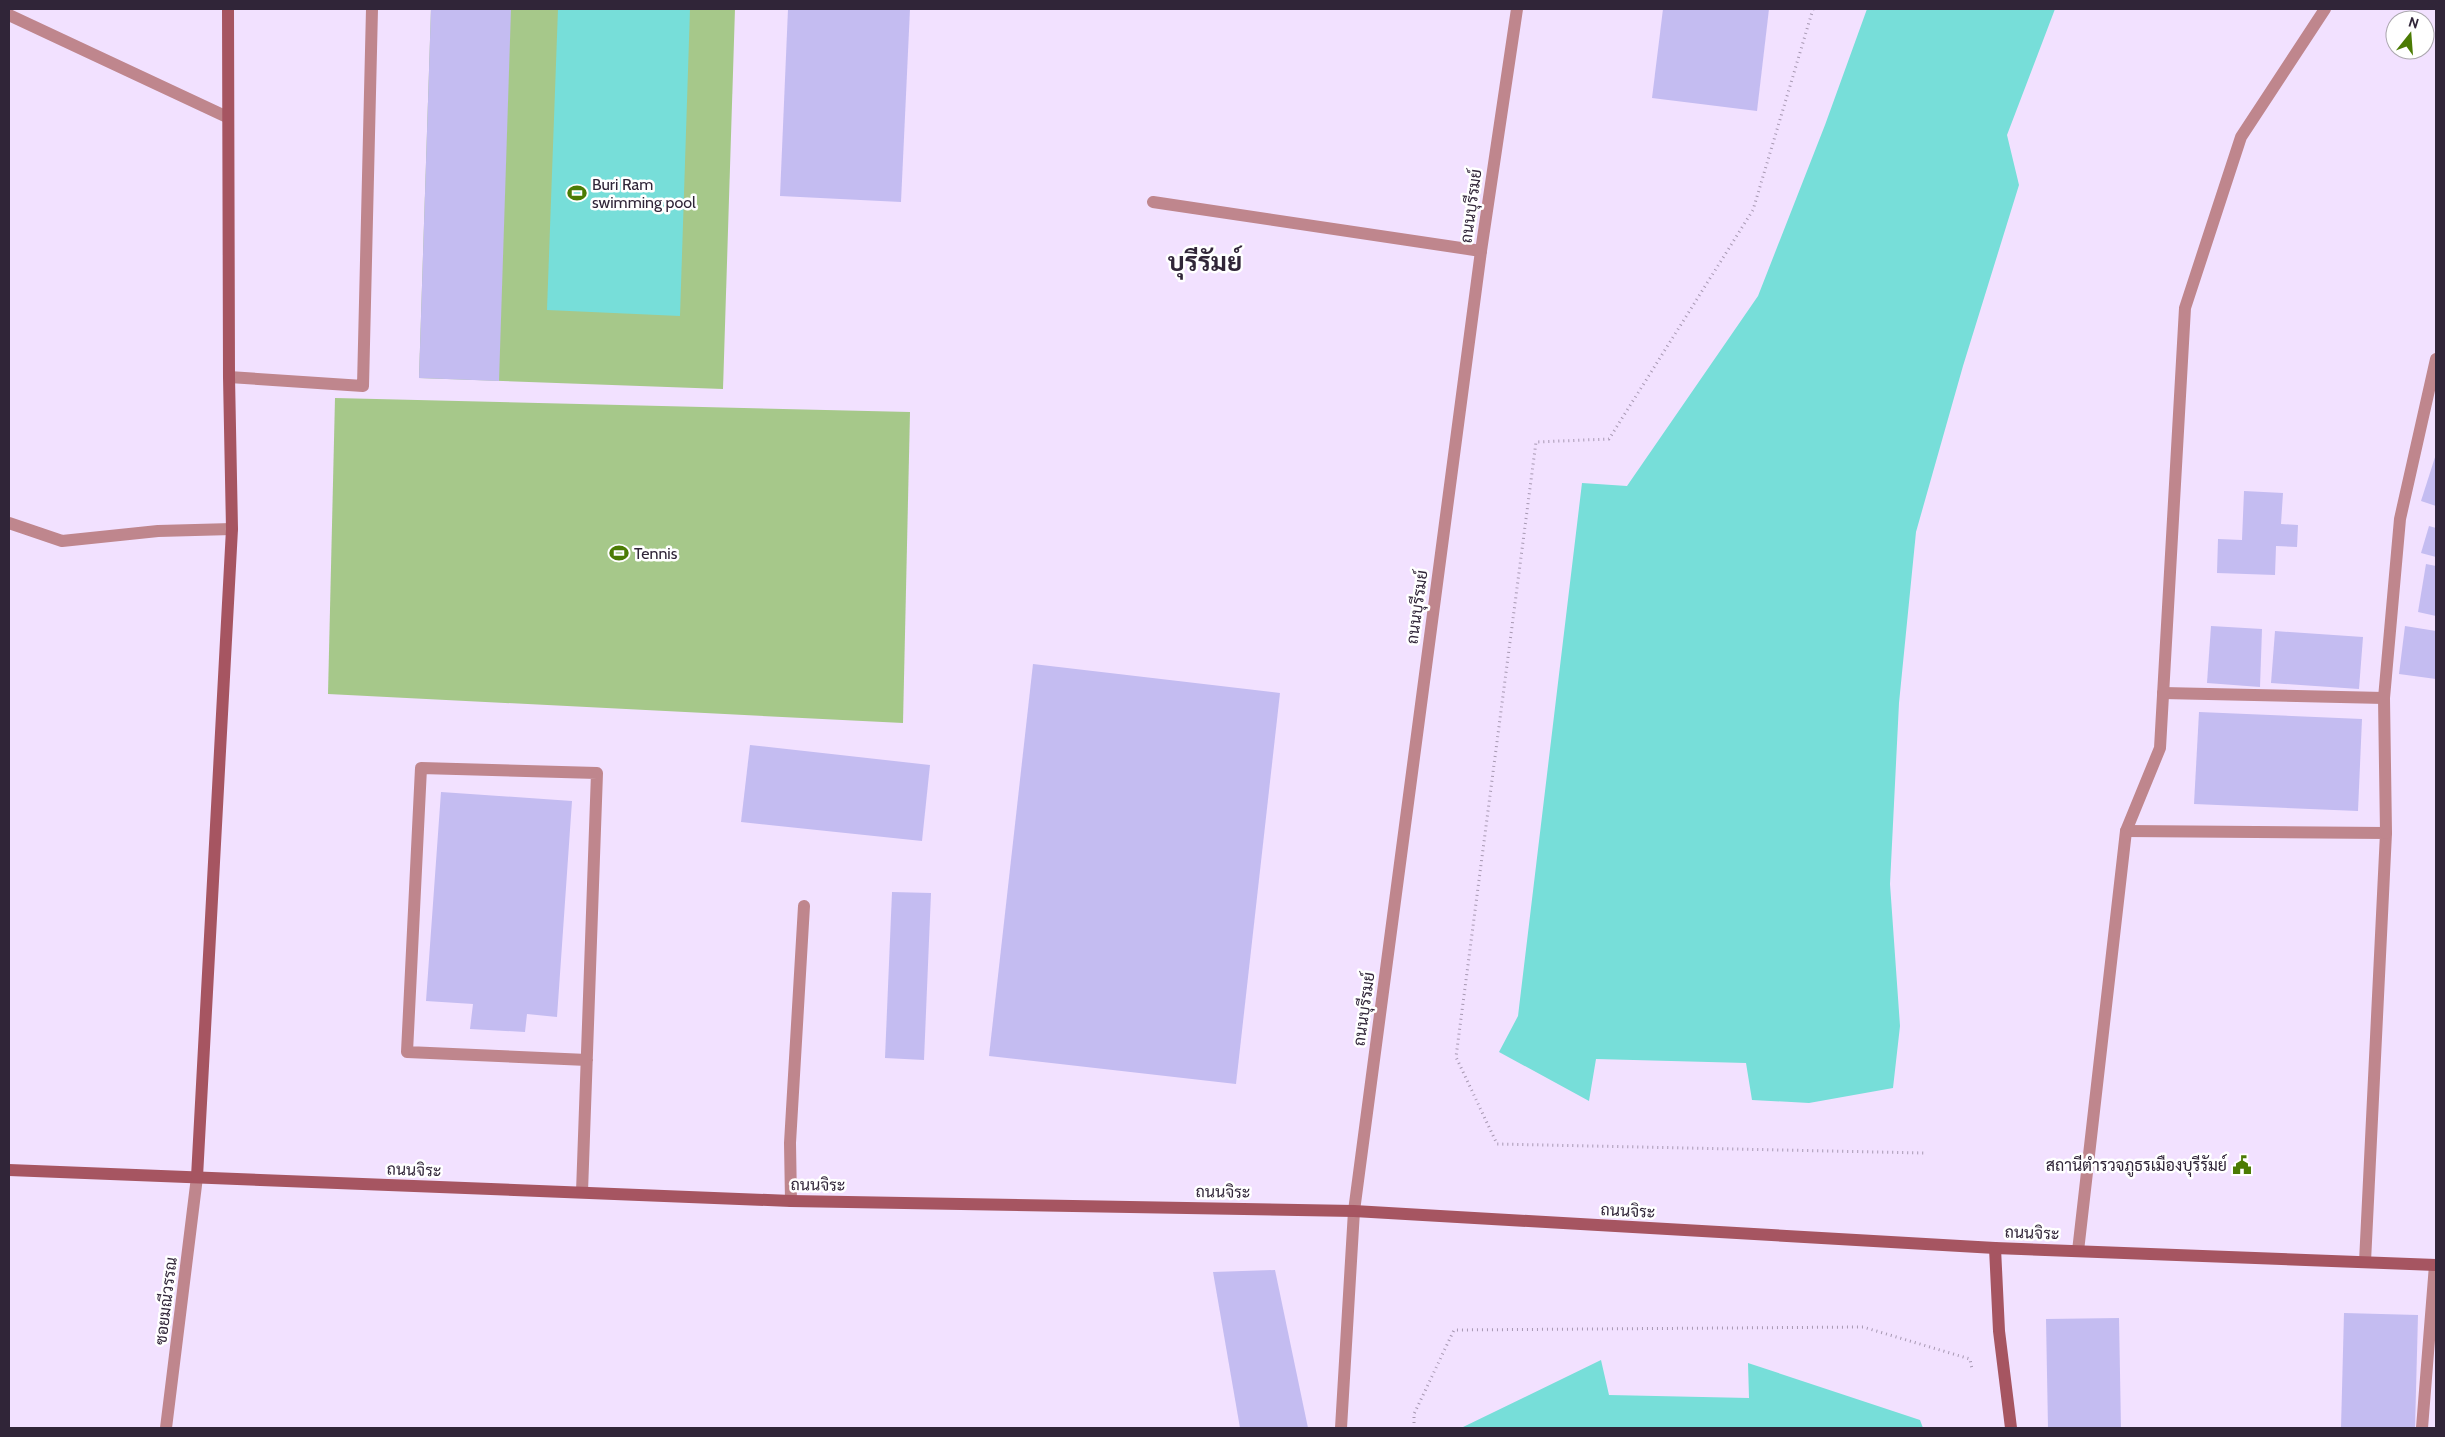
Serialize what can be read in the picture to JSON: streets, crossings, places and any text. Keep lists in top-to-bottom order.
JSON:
{
  "streets": {
    "main road": ["ถนนจิระ"],
    "street": ["ถนนบุรีรมย์", "ซอยมณีวรรณ"]
  },
  "crossings": [
    ["ถนนบุรีรมย์", "ถนนจิระ"],
    ["ถนนจิระ", "ซอยมณีวรรณ"]
  ],
  "districts": ["บุรีรัมย์"],
  "places": {
    "sports": ["Buri Ram swimming pool", "Tennis"],
    "public building": ["สถานีตำรวจภูธรเมืองบุรีรัมย์"]
  },
  "north": "top"
}
